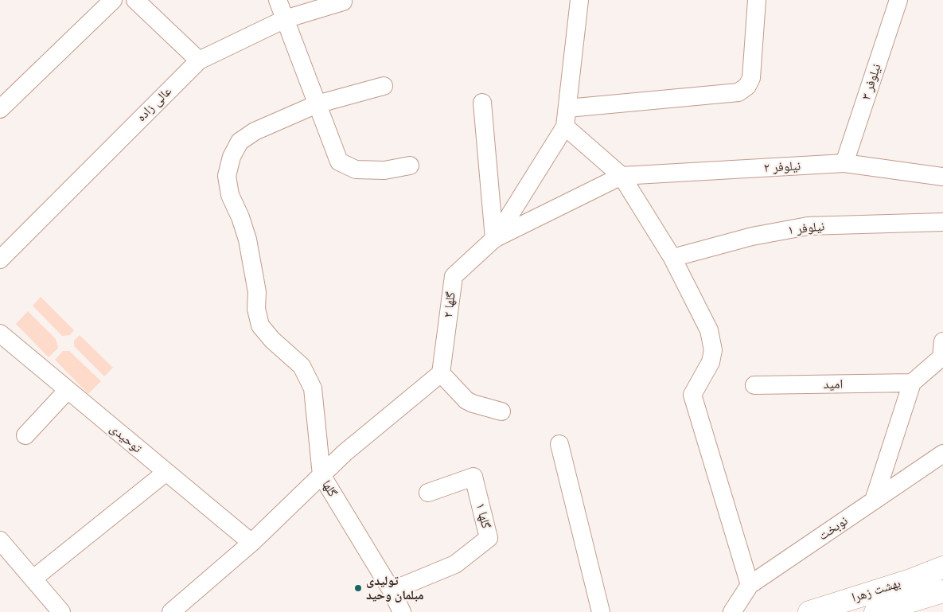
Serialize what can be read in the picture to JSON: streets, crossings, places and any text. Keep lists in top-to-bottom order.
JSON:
{
  "streets": {
    "main road": ["بهشت زهرا"],
    "street": [
      "نیلوفر ۳",
      "عالی زاده",
      "نیلوفر ۲",
      "نیلوفر ۱",
      "گلها ۲",
      "امید",
      "توحیدی",
      "گلها",
      "گلها ۱",
      "نوبخت"
    ]
  },
  "crossings": [
    ["نیلوفر ۳", "نیلوفر ۲"],
    ["نیلوفر ۲", "گلها ۲"],
    ["گلها", "گلها ۱"]
  ],
  "places": ["تولیدی مبلمان وحید"]
}
